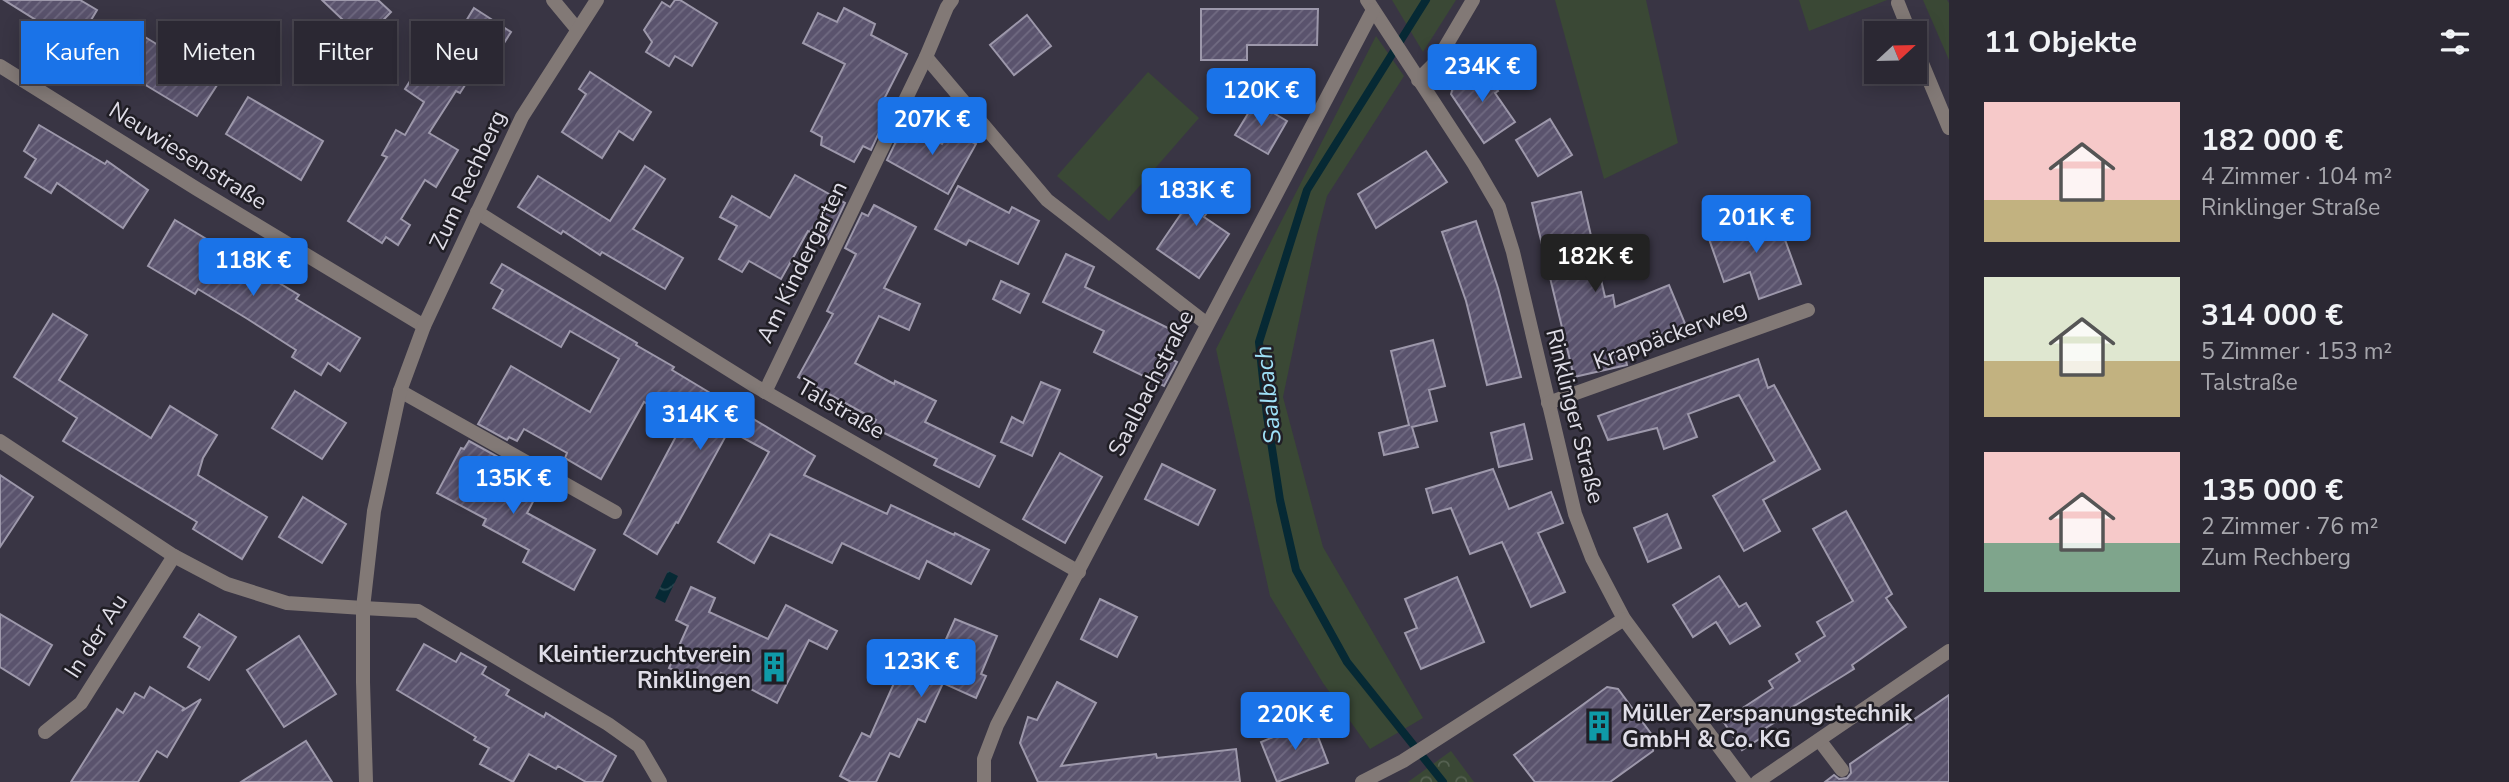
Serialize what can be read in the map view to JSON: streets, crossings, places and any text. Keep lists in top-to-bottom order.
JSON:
{
  "streets": {
    "street": [
      "Neuwiesenstraße",
      "Zum Rechberg",
      "Am Kindergarten",
      "Krappäckerweg",
      "Saalbachstraße",
      "Talstraße",
      "Rinklinger Straße",
      "In der Au"
    ]
  },
  "crossings": [
    ["Neuwiesenstraße", "Zum Rechberg"],
    ["Zum Rechberg", "Talstraße"],
    ["Am Kindergarten", "Talstraße"],
    ["Krappäckerweg", "Rinklinger Straße"],
    ["Saalbachstraße", "Talstraße"],
    ["Saalbachstraße", "Rinklinger Straße"]
  ],
  "water": ["Saalbach"],
  "places": {
    "building": ["Kleintierzuchtverein Rinklingen", "Müller Zerspanungstechnik GmbH & Co. KG"]
  },
  "north": "right",
  "page": {
    "heading": "11 Objekte",
    "chip": [
      "Kaufen",
      "Mieten",
      "Filter",
      "Neu"
    ],
    "price": [
      "234K €",
      "120K €",
      "207K €",
      "183K €",
      "201K €",
      "182K €",
      "118K €",
      "314K €",
      "135K €",
      "123K €",
      "220K €"
    ],
    "list": [
      {
        "name": "182 000 €",
        "note": "4 Zimmer · 104 m² · Rinklinger Straße"
      },
      {
        "name": "314 000 €",
        "note": "5 Zimmer · 153 m² · Talstraße"
      },
      {
        "name": "135 000 €",
        "note": "2 Zimmer · 76 m² · Zum Rechberg"
      }
    ]
  }
}
